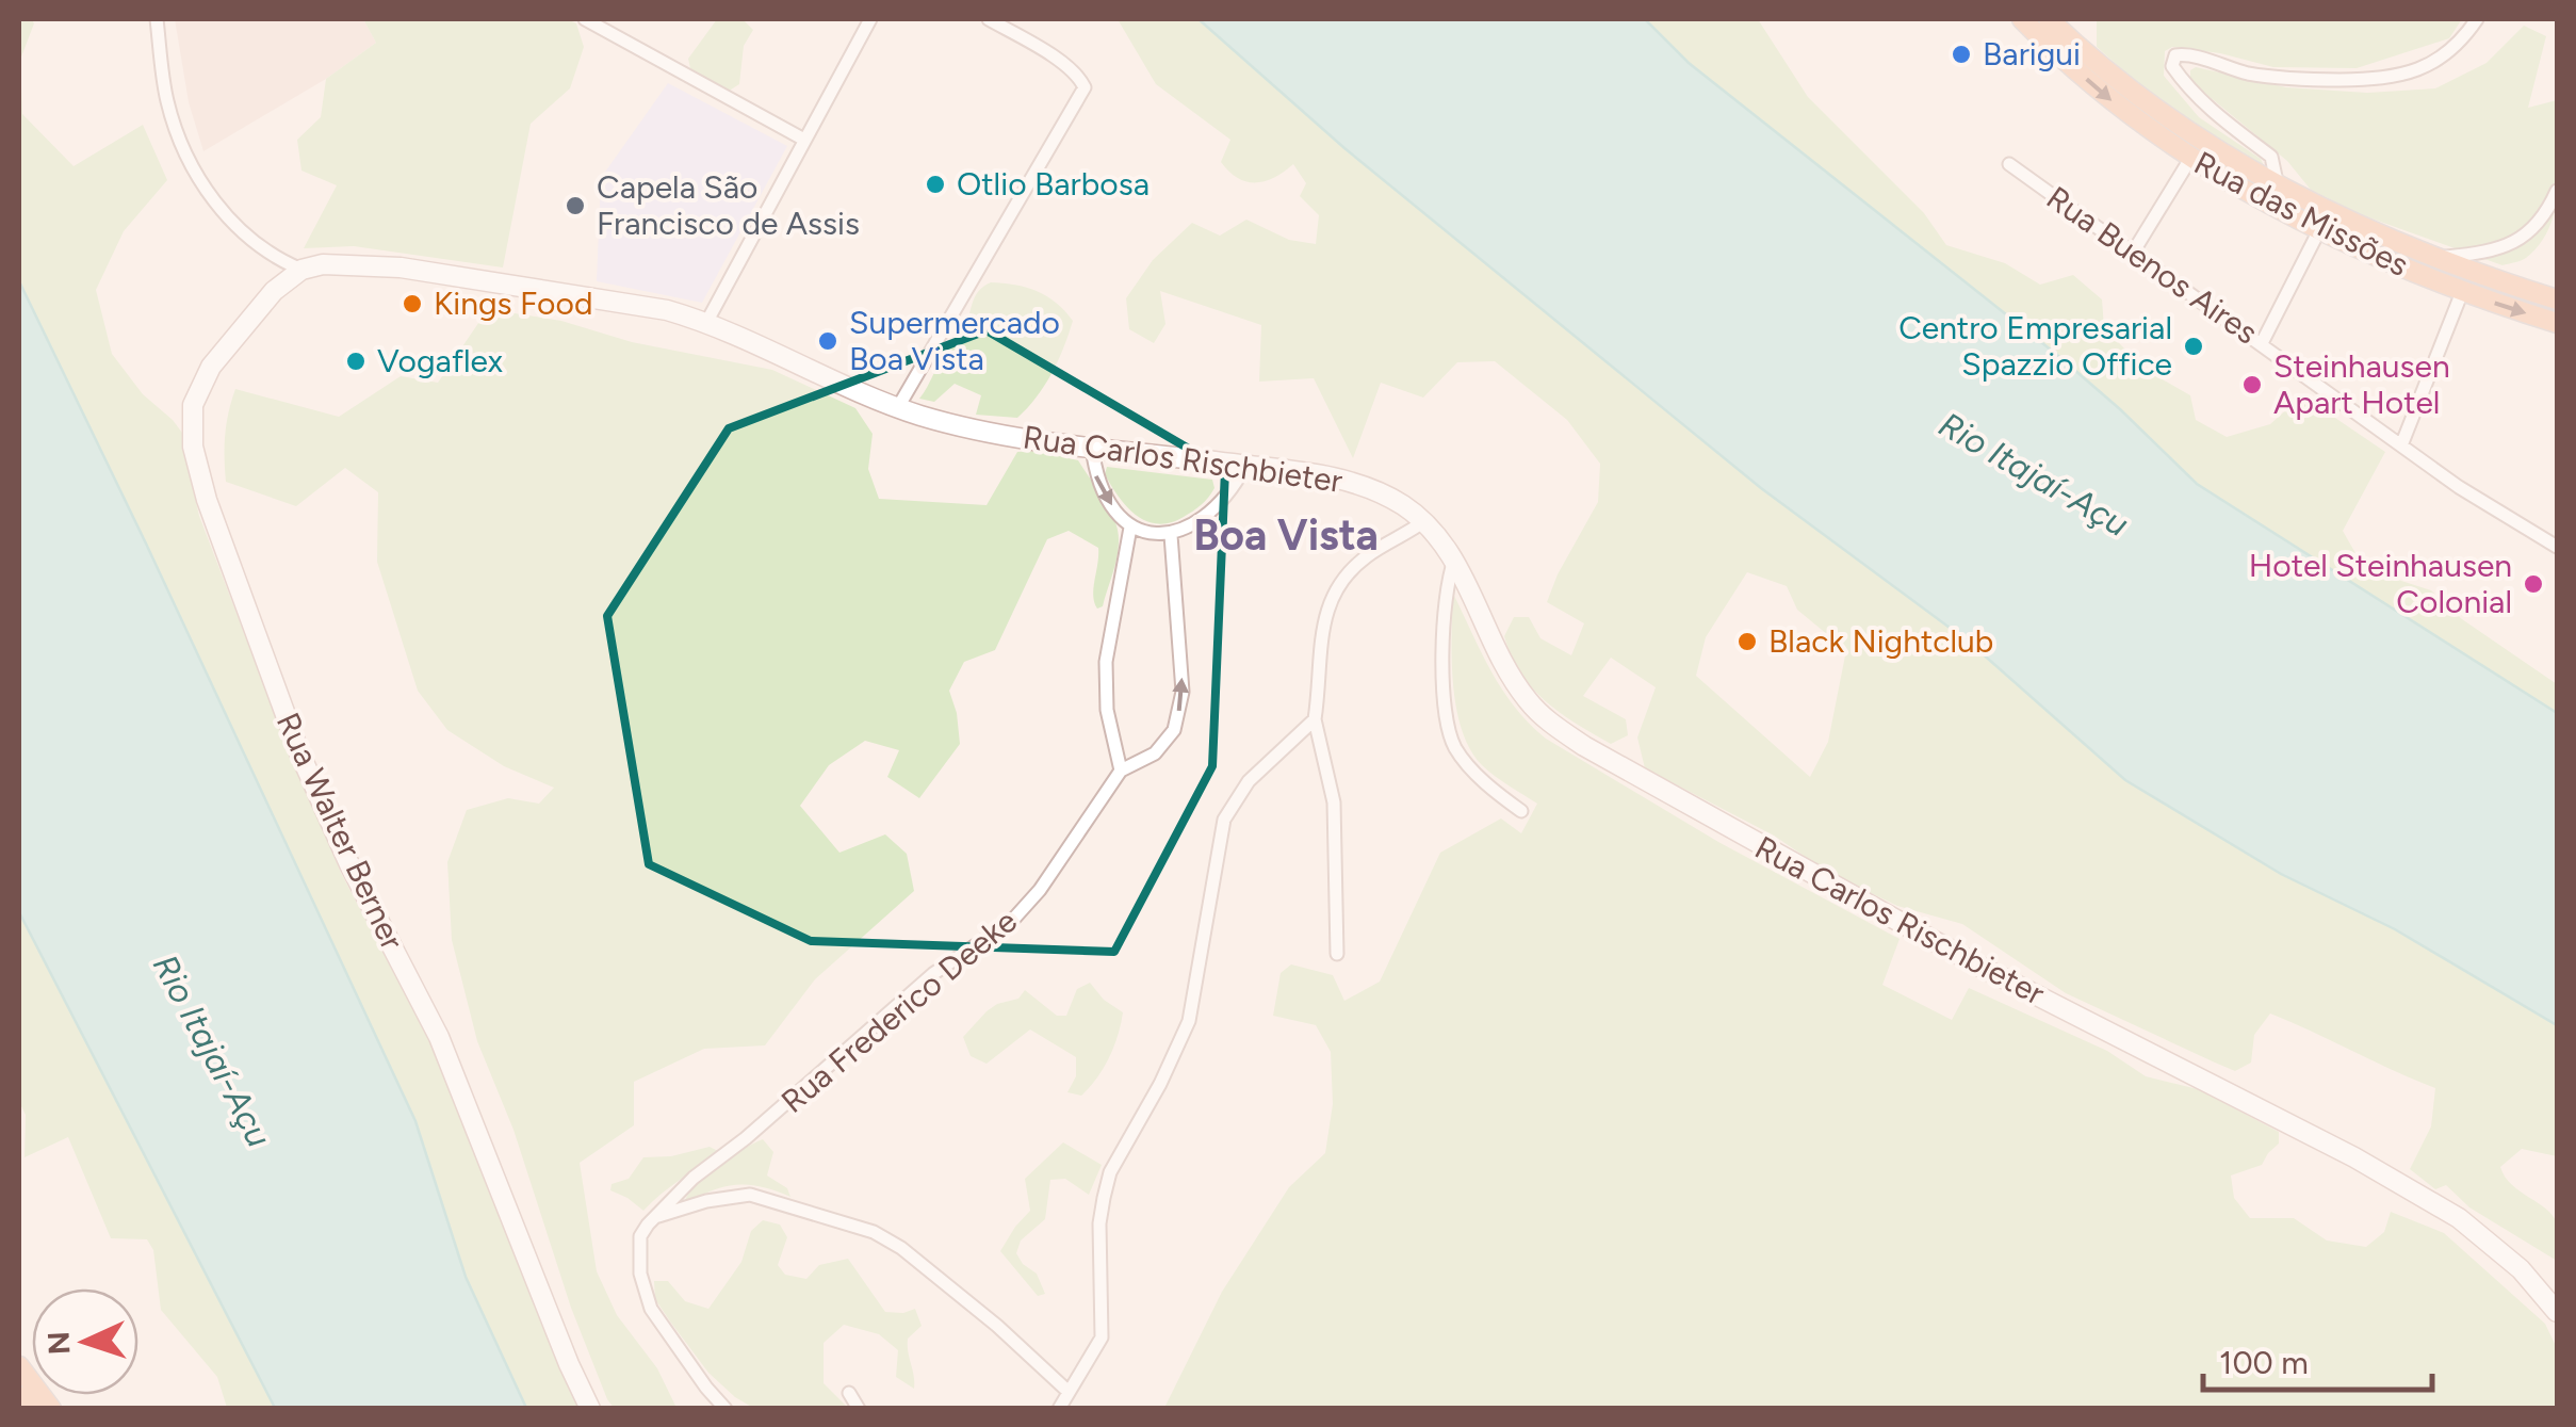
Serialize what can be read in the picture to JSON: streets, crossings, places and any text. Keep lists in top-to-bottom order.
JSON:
{
  "streets": {
    "main road": ["Rua das Missões"],
    "street": [
      "Rua Buenos Aires",
      "Rua Carlos Rischbieter",
      "Rua Walter Berner",
      "Rua Frederico Deeke"
    ]
  },
  "crossings": [
    ["Rua Carlos Rischbieter", "Rua Walter Berner"]
  ],
  "districts": ["Boa Vista"],
  "water": ["Rio Itajaí-Açu"],
  "places": [
    "Barigui",
    "Otlio Barbosa",
    "Capela São Francisco de Assis",
    "Kings Food",
    "Supermercado Boa Vista",
    "Centro Empresarial Spazzio Office",
    "Vogaflex",
    "Steinhausen Apart Hotel",
    "Hotel Steinhausen Colonial",
    "Black Nightclub"
  ],
  "scale_bar": "100 m",
  "north": "left"
}
